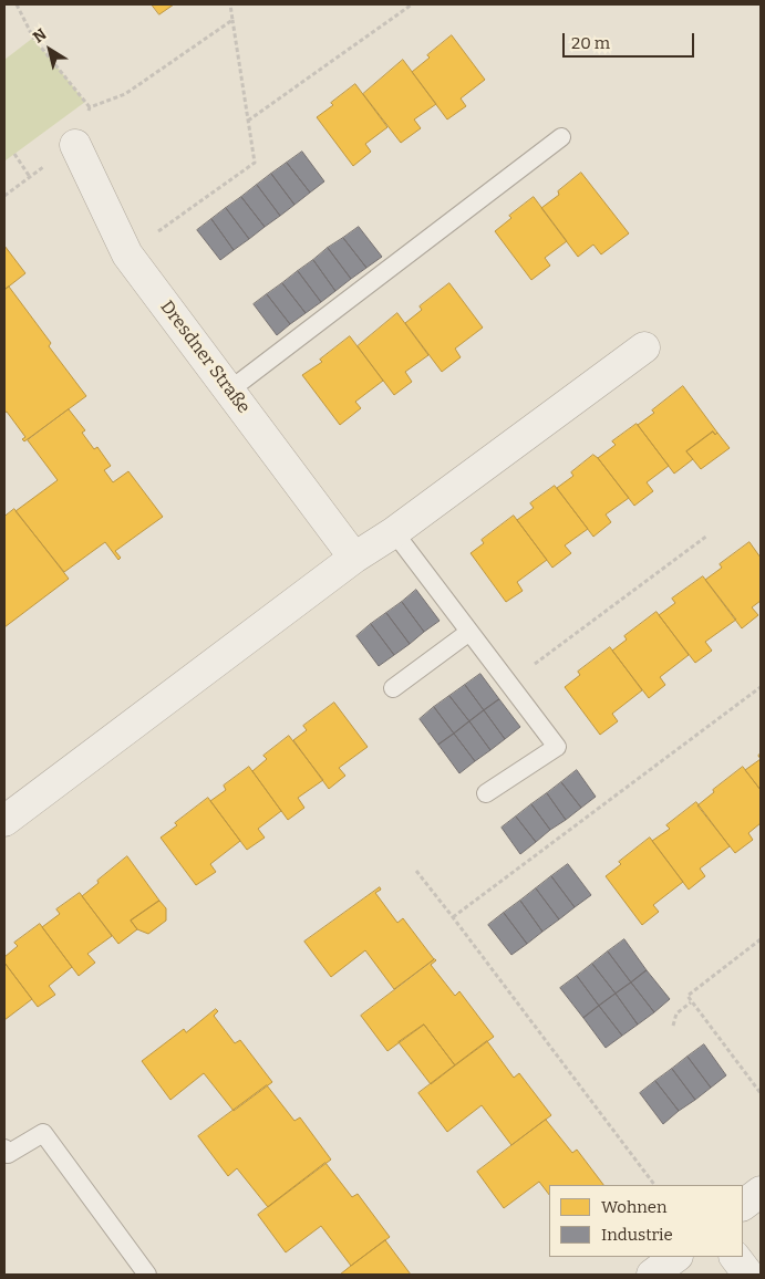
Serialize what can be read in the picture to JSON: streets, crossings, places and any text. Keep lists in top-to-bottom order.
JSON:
{
  "streets": {
    "street": ["Dresdner Straße"]
  },
  "legend": ["Wohnen", "Industrie"],
  "scale_bar": "20 m",
  "north": "top left"
}
